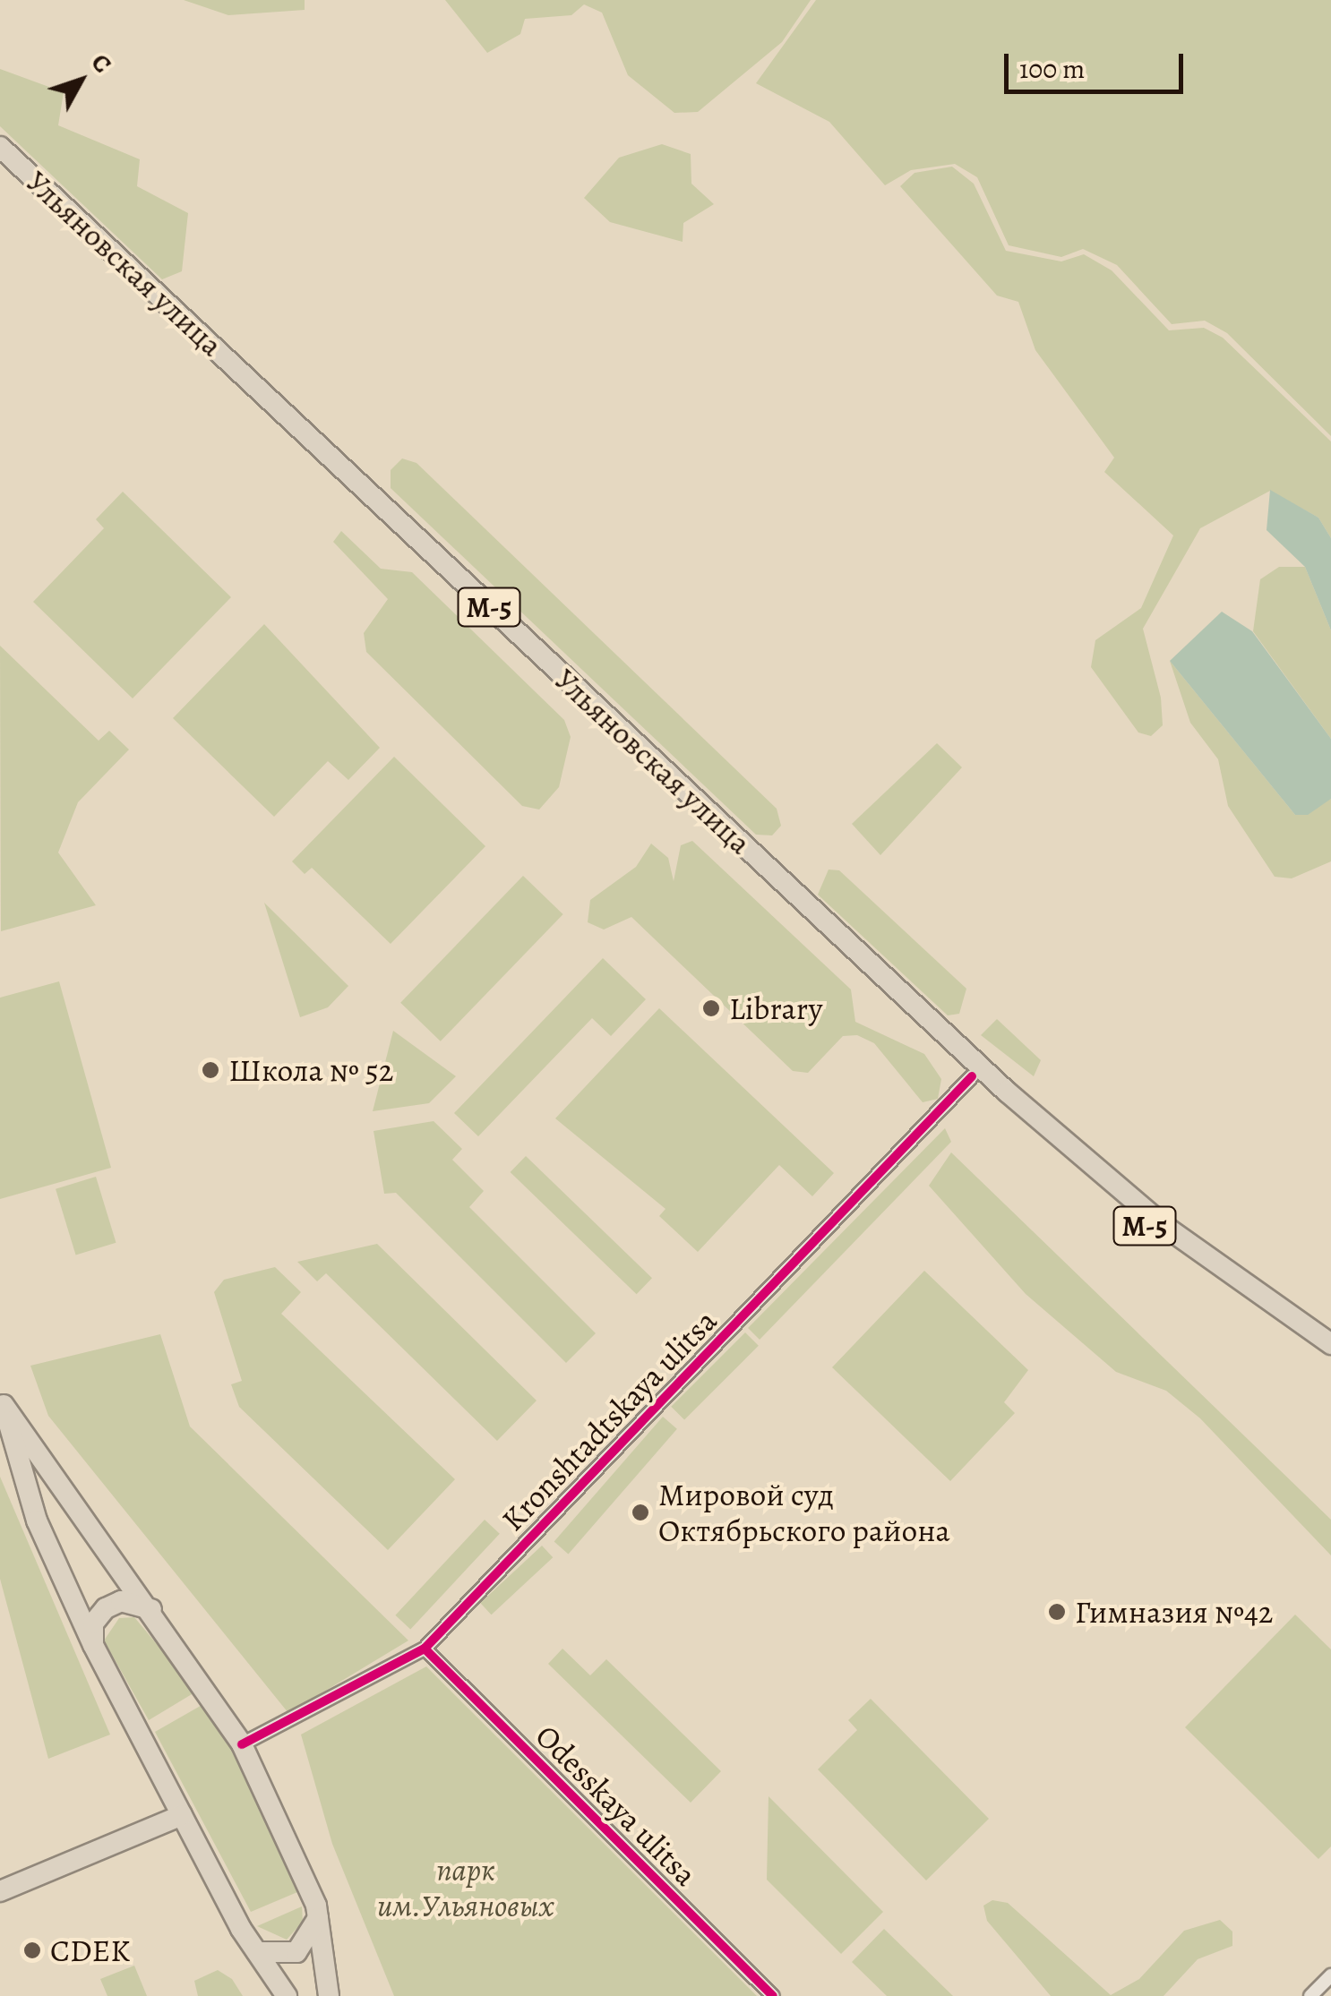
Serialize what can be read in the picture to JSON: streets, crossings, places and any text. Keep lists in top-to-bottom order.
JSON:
{
  "streets": {
    "main road": ["Ульяновская улица", "М-5"],
    "street": ["Kronshtadtskaya ulitsa", "Odesskaya ulitsa"]
  },
  "crossings": [
    ["Ульяновская улица", "Kronshtadtskaya ulitsa"],
    ["Kronshtadtskaya ulitsa", "Odesskaya ulitsa"]
  ],
  "parks": ["парк им.Ульяновых"],
  "places": [
    "Library",
    "Школа № 52",
    "Мировой суд Октябрьского района",
    "Гимназия №42",
    "CDEK"
  ],
  "scale_bar": "100 m",
  "north": "top right"
}
